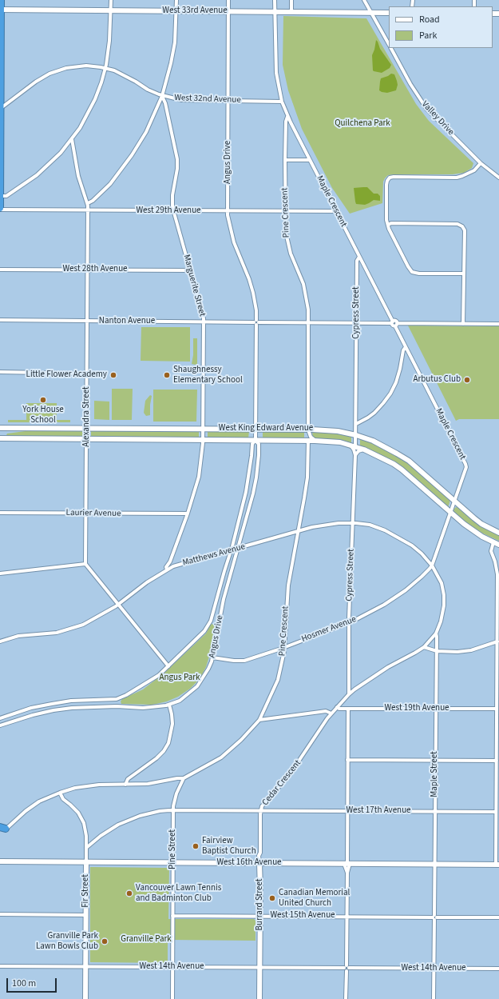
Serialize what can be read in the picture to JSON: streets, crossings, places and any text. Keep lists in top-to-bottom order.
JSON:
{
  "streets": {
    "main road": [
      "West 33rd Avenue",
      "West King Edward Avenue",
      "West 16th Avenue",
      "Fir Street",
      "Burrard Street"
    ],
    "street": [
      "West 32nd Avenue",
      "Valley Drive",
      "Angus Drive",
      "Maple Crescent",
      "West 29th Avenue",
      "Pine Crescent",
      "West 28th Avenue",
      "Marguerite Street",
      "Cypress Street",
      "Nanton Avenue",
      "Alexandra Street",
      "Laurier Avenue",
      "Matthews Avenue",
      "Hosmer Avenue",
      "West 19th Avenue",
      "Maple Street",
      "Cedar Crescent",
      "West 17th Avenue",
      "Pine Street",
      "West 15th Avenue",
      "West 14th Avenue"
    ]
  },
  "crossings": [
    ["West 33rd Avenue", "Valley Drive"],
    ["West 33rd Avenue", "Angus Drive"],
    ["West 33rd Avenue", "Pine Crescent"],
    ["West 32nd Avenue", "Angus Drive"],
    ["West 32nd Avenue", "Pine Crescent"],
    ["West 32nd Avenue", "Marguerite Street"],
    ["Angus Drive", "West 29th Avenue"],
    ["Angus Drive", "Nanton Avenue"],
    ["Angus Drive", "West King Edward Avenue"],
    ["Angus Drive", "Matthews Avenue"],
    ["Angus Drive", "Hosmer Avenue"],
    ["Maple Crescent", "West 29th Avenue"],
    ["Maple Crescent", "Pine Crescent"],
    ["Maple Crescent", "Cypress Street"],
    ["Maple Crescent", "Nanton Avenue"],
    ["Maple Crescent", "West King Edward Avenue"],
    ["Maple Crescent", "Matthews Avenue"],
    ["Maple Crescent", "Hosmer Avenue"],
    ["Maple Crescent", "Cedar Crescent"],
    ["West 29th Avenue", "Pine Crescent"],
    ["West 29th Avenue", "Marguerite Street"],
    ["West 29th Avenue", "Alexandra Street"],
    ["Pine Crescent", "Nanton Avenue"],
    ["Pine Crescent", "West King Edward Avenue"],
    ["Pine Crescent", "Matthews Avenue"],
    ["Pine Crescent", "Hosmer Avenue"],
    ["Pine Crescent", "Pine Street"],
    ["Pine Crescent", "Fir Street"],
    ["West 28th Avenue", "Marguerite Street"],
    ["West 28th Avenue", "Alexandra Street"],
    ["Marguerite Street", "Nanton Avenue"],
    ["Marguerite Street", "West King Edward Avenue"],
    ["Marguerite Street", "Laurier Avenue"],
    ["Marguerite Street", "Matthews Avenue"],
    ["Cypress Street", "Nanton Avenue"],
    ["Cypress Street", "West King Edward Avenue"],
    ["Cypress Street", "Matthews Avenue"],
    ["Cypress Street", "Hosmer Avenue"],
    ["Cypress Street", "Cedar Crescent"],
    ["Nanton Avenue", "Alexandra Street"],
    ["Alexandra Street", "West King Edward Avenue"],
    ["Alexandra Street", "Laurier Avenue"],
    ["Matthews Avenue", "Hosmer Avenue"],
    ["Matthews Avenue", "Cedar Crescent"],
    ["Hosmer Avenue", "Cedar Crescent"],
    ["West 19th Avenue", "Maple Street"],
    ["West 19th Avenue", "Cedar Crescent"],
    ["Maple Street", "Cedar Crescent"],
    ["Maple Street", "West 17th Avenue"],
    ["Maple Street", "West 16th Avenue"],
    ["Maple Street", "West 15th Avenue"],
    ["Maple Street", "West 14th Avenue"],
    ["Cedar Crescent", "West 17th Avenue"],
    ["Cedar Crescent", "Pine Street"],
    ["Cedar Crescent", "Fir Street"],
    ["Cedar Crescent", "Burrard Street"],
    ["West 17th Avenue", "Burrard Street"],
    ["Pine Street", "West 16th Avenue"],
    ["Pine Street", "West 15th Avenue"],
    ["Pine Street", "West 14th Avenue"],
    ["West 16th Avenue", "Fir Street"],
    ["West 16th Avenue", "Burrard Street"],
    ["Fir Street", "West 14th Avenue"],
    ["Burrard Street", "West 15th Avenue"],
    ["Burrard Street", "West 14th Avenue"]
  ],
  "parks": ["Quilchena Park", "Angus Park", "Granville Park"],
  "places": [
    "Little Flower Academy",
    "Shaughnessy Elementary School",
    "Arbutus Club",
    "York House School",
    "Fairview Baptist Church",
    "Vancouver Lawn Tennis and Badminton Club",
    "Canadian Memorial United Church",
    "Granville Park Lawn Bowls Club"
  ],
  "legend": ["Road", "Park"],
  "scale_bar": "100 m"
}
